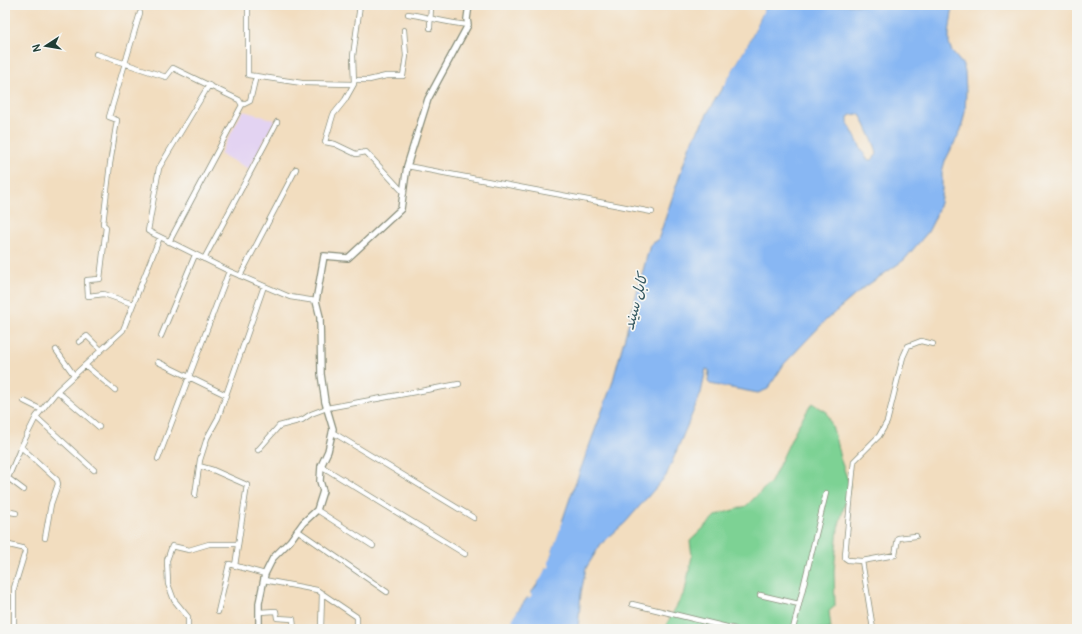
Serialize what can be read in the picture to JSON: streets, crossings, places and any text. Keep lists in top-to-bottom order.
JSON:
{
  "water": ["کابل سيند"],
  "north": "left"
}
